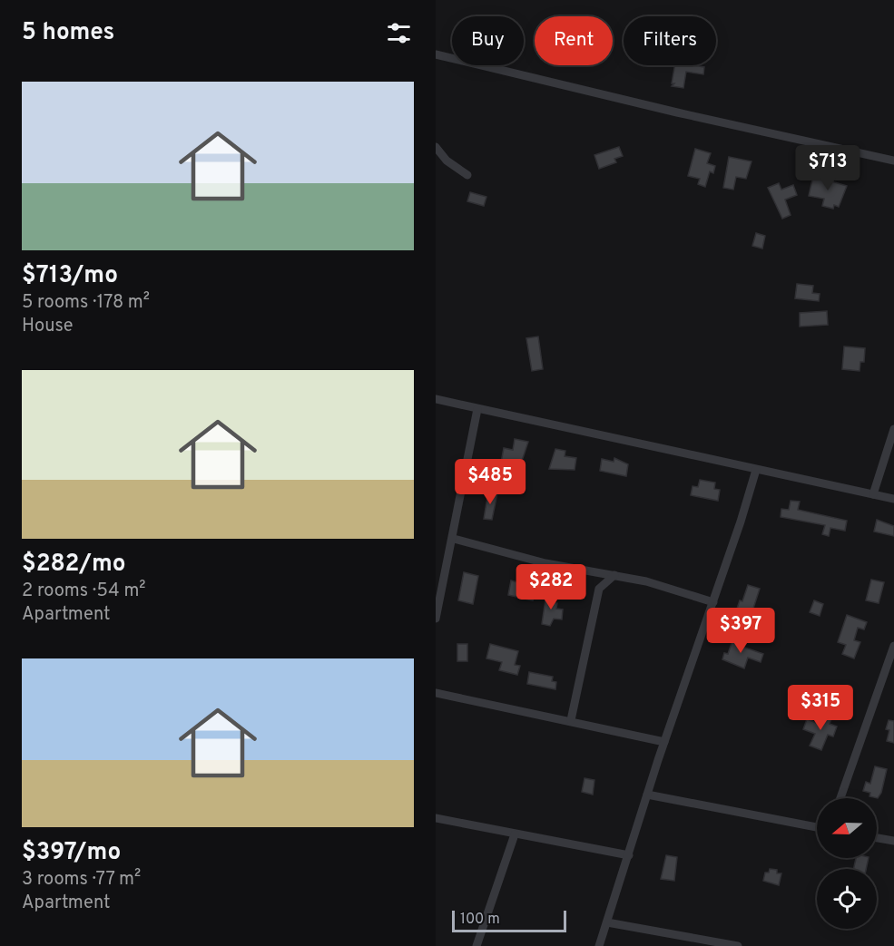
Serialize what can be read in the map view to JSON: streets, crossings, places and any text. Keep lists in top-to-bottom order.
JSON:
{
  "scale_bar": "100 m",
  "north": "left",
  "page": {
    "heading": "5 homes",
    "chip": ["Buy", "Rent", "Filters"],
    "list": [
      {
        "name": "$713/mo",
        "note": "5 rooms · 178 m² · House"
      },
      {
        "name": "$282/mo",
        "note": "2 rooms · 54 m² · Apartment"
      },
      {
        "name": "$397/mo",
        "note": "3 rooms · 77 m² · Apartment"
      }
    ],
    "price": [
      "$713",
      "$485",
      "$282",
      "$397",
      "$315"
    ],
    "scale": "100 m"
  }
}
